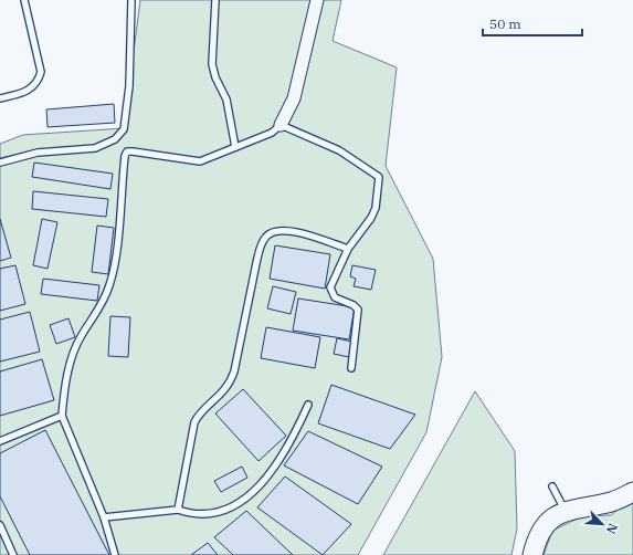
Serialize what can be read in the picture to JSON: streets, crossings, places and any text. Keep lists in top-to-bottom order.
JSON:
{
  "scale_bar": "50 m",
  "north": "bottom right"
}
